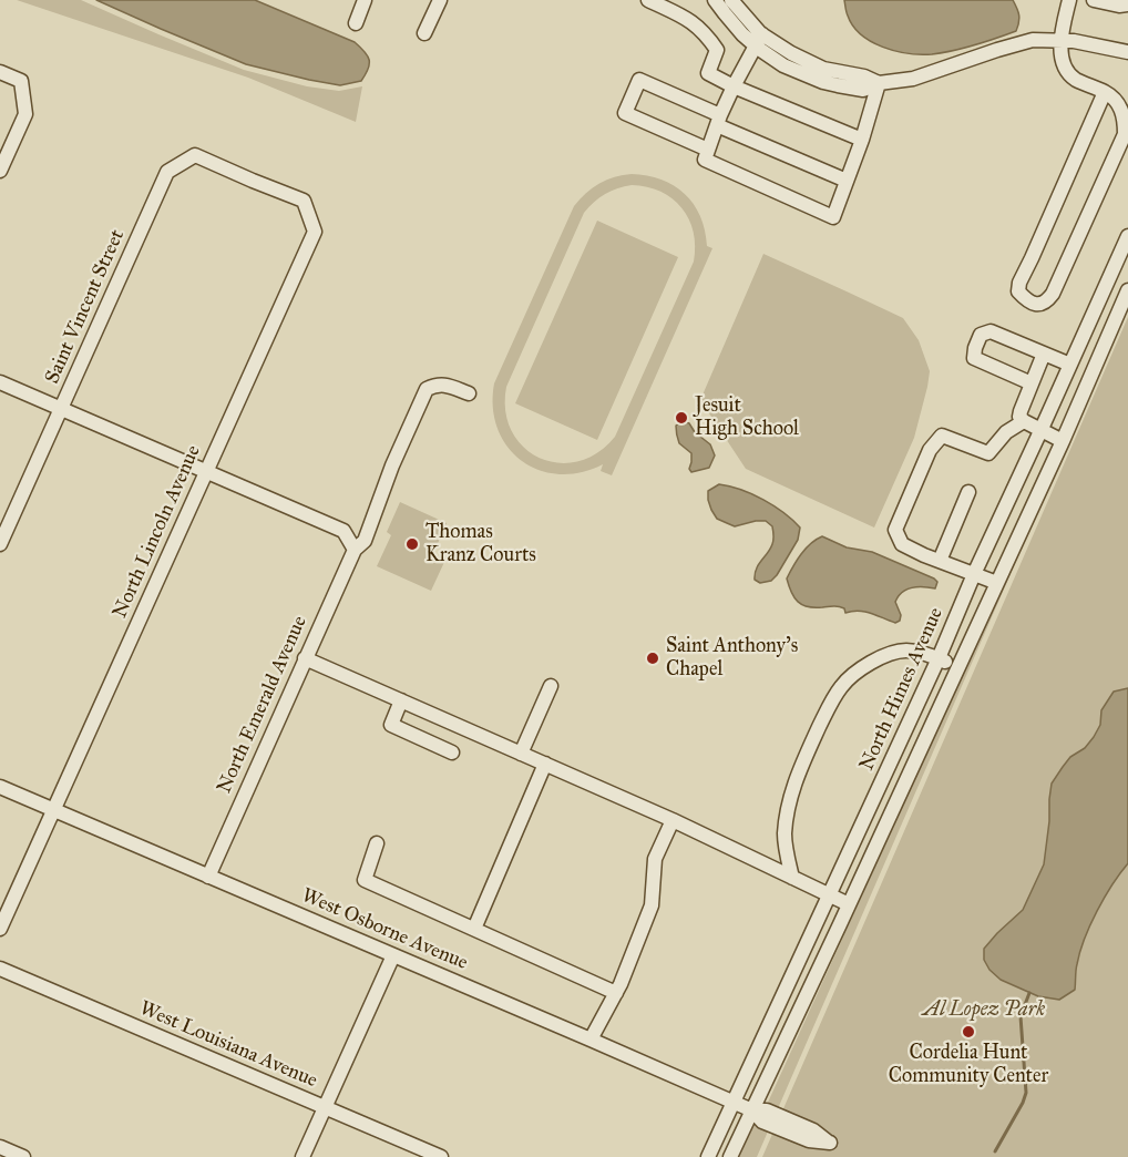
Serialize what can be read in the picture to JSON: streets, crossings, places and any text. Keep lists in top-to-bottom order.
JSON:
{
  "streets": {
    "street": [
      "Saint Vincent Street",
      "North Lincoln Avenue",
      "North Himes Avenue",
      "North Emerald Avenue",
      "West Osborne Avenue",
      "West Louisiana Avenue"
    ]
  },
  "crossings": [
    ["Saint Vincent Street", "North Lincoln Avenue"],
    ["North Lincoln Avenue", "West Osborne Avenue"],
    ["North Himes Avenue", "West Osborne Avenue"],
    ["North Emerald Avenue", "West Osborne Avenue"]
  ],
  "parks": ["Al Lopez Park"],
  "places": [
    "Jesuit High School",
    "Thomas Kranz Courts",
    "Saint Anthony's Chapel",
    "Cordelia Hunt Community Center"
  ]
}
